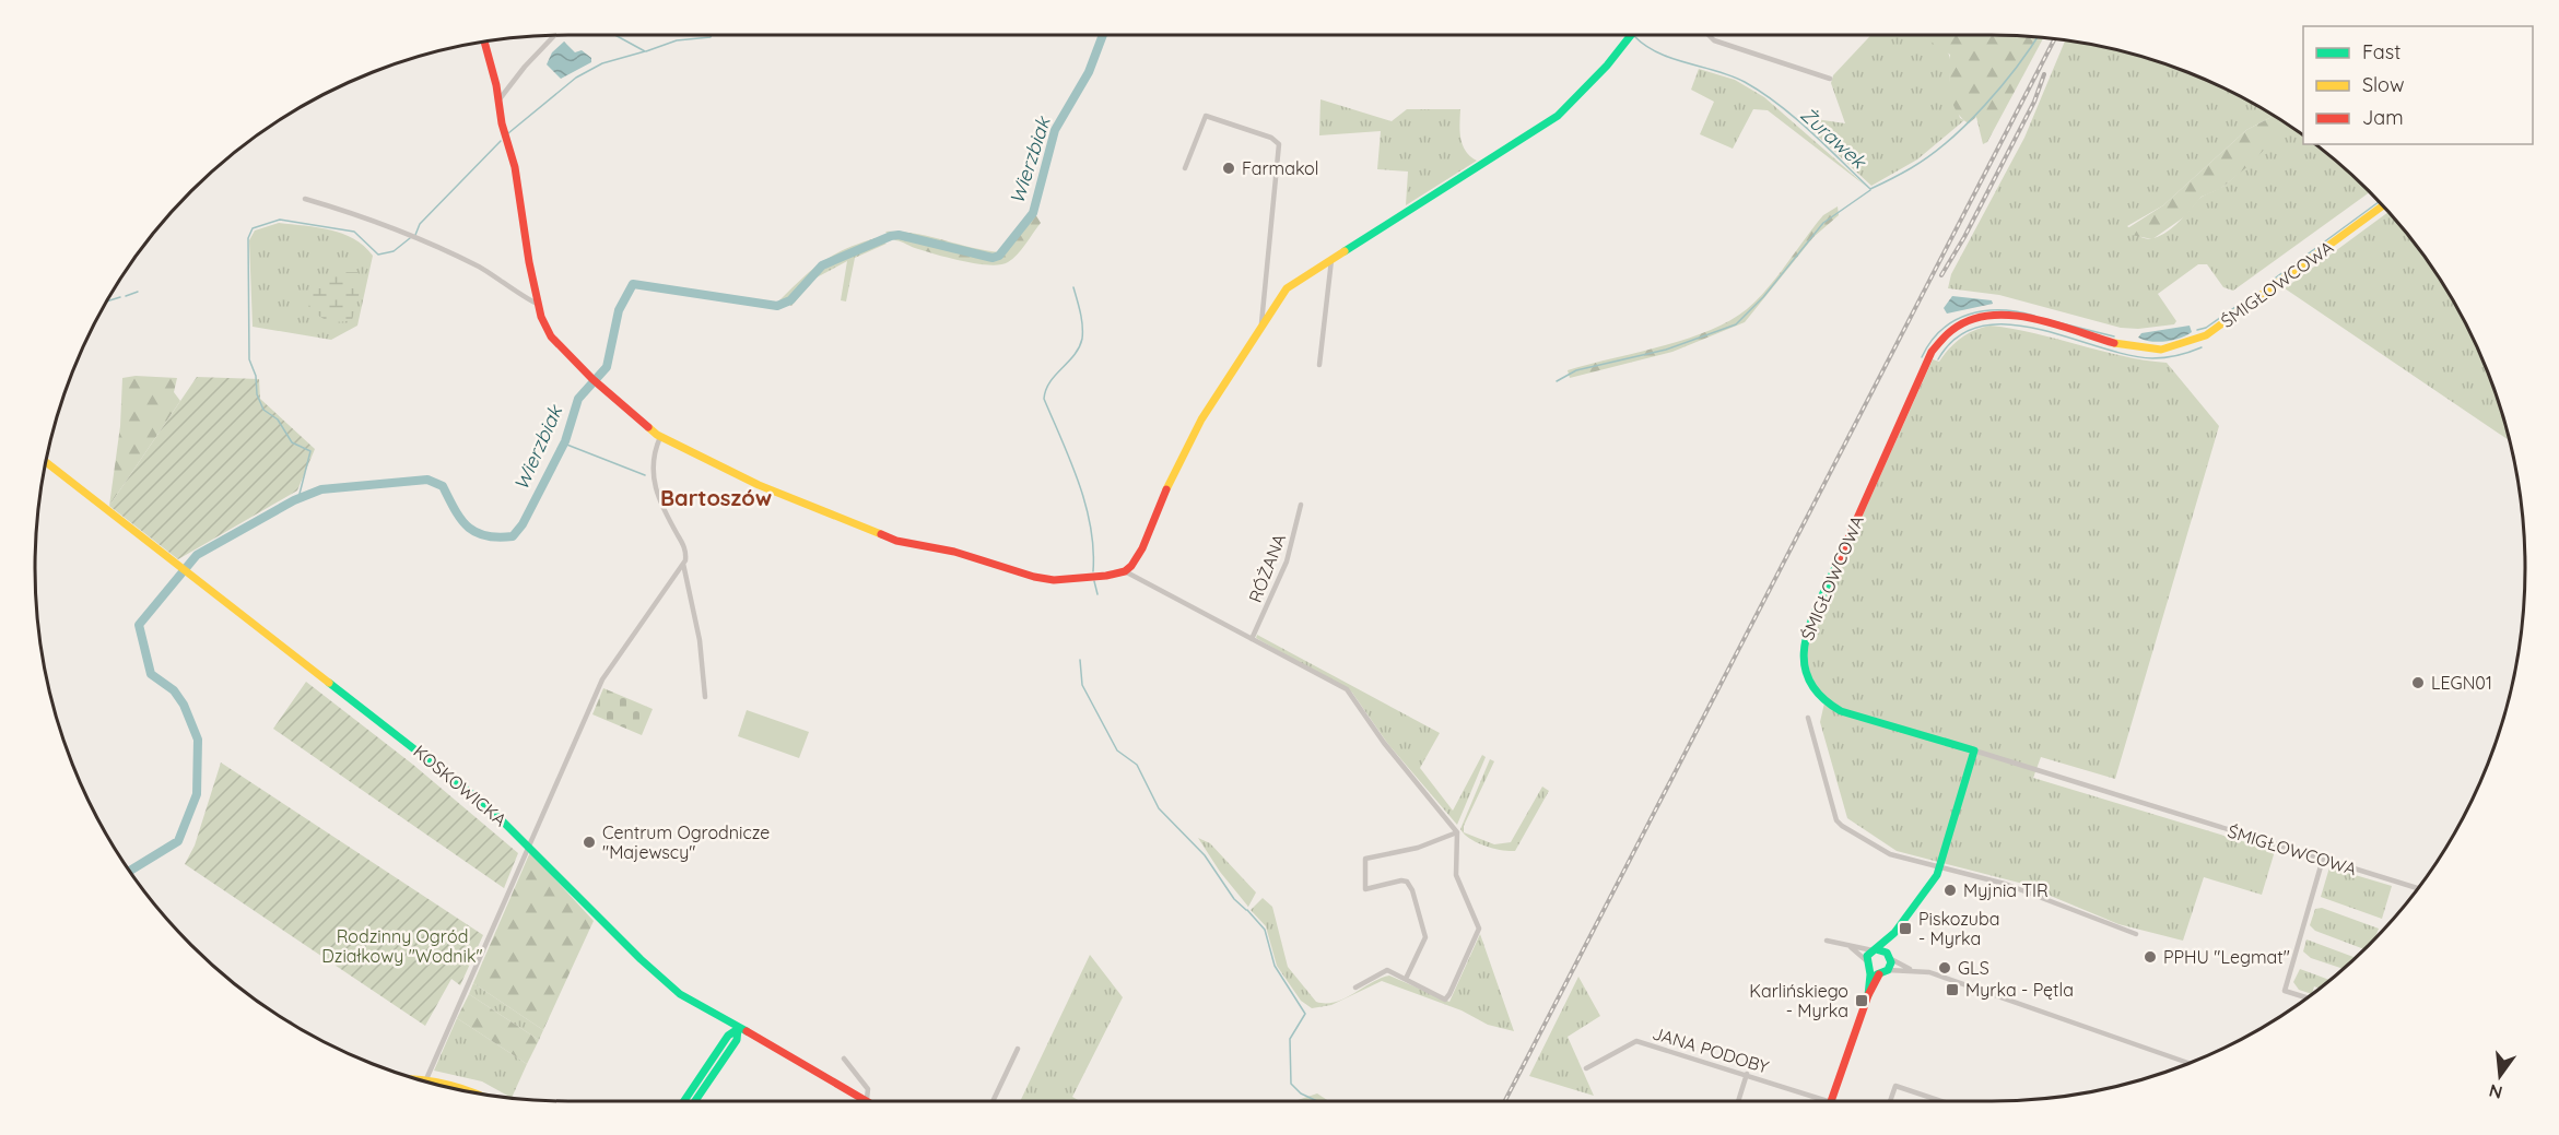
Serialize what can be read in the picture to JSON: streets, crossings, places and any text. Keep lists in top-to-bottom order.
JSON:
{
  "streets": {
    "street": [
      "ŚMIGŁOWCOWA",
      "RÓŻANA",
      "KOSKOWICKA",
      "JANA PODOBY"
    ]
  },
  "districts": ["Bartoszów"],
  "water": ["Żurawek", "Wierzbiak"],
  "parks": ["Rodzinny Ogród Działkowy \"Wodnik\""],
  "places": {
    "other": [
      "Farmakol",
      "LEGN01",
      "Centrum Ogrodnicze \"Majewscy\"",
      "Myjnia TIR",
      "PPHU \"Legmat\"",
      "GLS"
    ],
    "transit": ["Piskozuba - Myrka", "Myrka - Pętla", "Karlińskiego - Myrka"]
  },
  "legend": ["Fast", "Slow", "Jam"],
  "north": "bottom"
}
